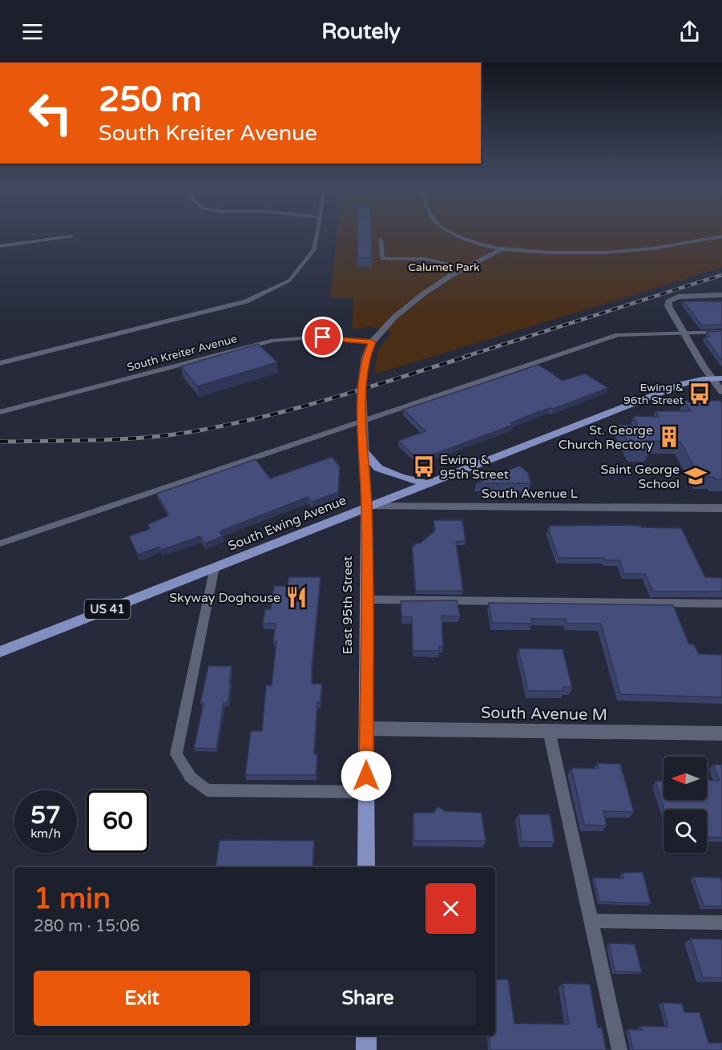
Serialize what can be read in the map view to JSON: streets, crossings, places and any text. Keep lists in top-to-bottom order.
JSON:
{
  "streets": {
    "main road": ["South Ewing Avenue", "East 95th Street", "US 41"],
    "street": ["South Avenue L", "South Avenue M"],
    "lane": ["South Kreiter Avenue"]
  },
  "crossings": [
    ["South Kreiter Avenue", "East 95th Street"],
    ["South Avenue L", "South Ewing Avenue"],
    ["South Avenue L", "East 95th Street"],
    ["South Ewing Avenue", "East 95th Street"],
    ["East 95th Street", "South Avenue M"]
  ],
  "parks": ["Calumet Park"],
  "places": {
    "bus stop": ["Ewing & 96th Street", "Ewing & 95th Street"],
    "building": ["St. George Church Rectory"],
    "school or university": ["Saint George School"],
    "restaurant": ["Skyway Doghouse"]
  },
  "north": "left",
  "page": {
    "header": "Routely",
    "turn": ["250 m", "South Kreiter Avenue"],
    "speed": "57 km/h",
    "limit": "60",
    "heading": ["1 min", "280 m · 15:06"],
    "buttons": ["Exit", "Share"]
  }
}
